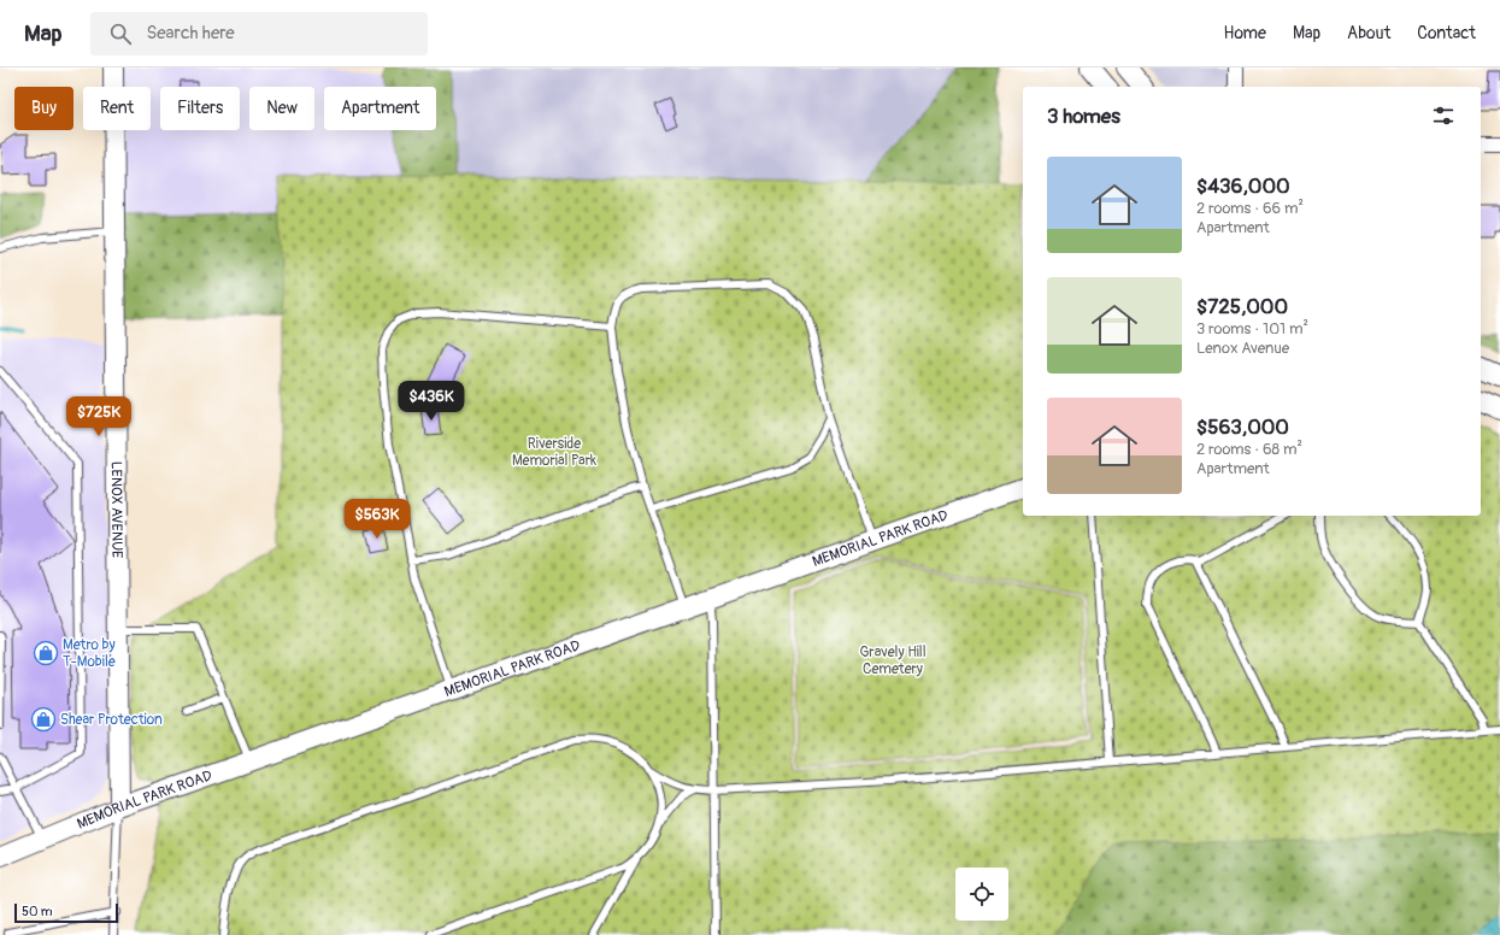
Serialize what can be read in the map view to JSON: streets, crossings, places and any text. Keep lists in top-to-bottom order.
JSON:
{
  "streets": {
    "street": ["LENOX AVENUE", "MEMORIAL PARK ROAD"]
  },
  "crossings": [
    ["LENOX AVENUE", "MEMORIAL PARK ROAD"]
  ],
  "parks": ["Riverside Memorial Park", "Gravely Hill Cemetery"],
  "places": {
    "shop": ["Metro by T-Mobile", "Shear Protection"]
  },
  "scale_bar": "50 m",
  "page": {
    "header": "Map",
    "search": "Search here",
    "nav": [
      "Home",
      "Map",
      "About",
      "Contact"
    ],
    "chip": [
      "Buy",
      "Rent",
      "Filters",
      "New",
      "Apartment"
    ],
    "heading": "3 homes",
    "list": [
      {
        "name": "$436,000",
        "note": "2 rooms · 66 m² · Apartment"
      },
      {
        "name": "$725,000",
        "note": "3 rooms · 101 m² · Lenox Avenue"
      },
      {
        "name": "$563,000",
        "note": "2 rooms · 68 m² · Apartment"
      }
    ],
    "price": ["$436K", "$725K", "$563K"],
    "scale": "50 m"
  }
}
